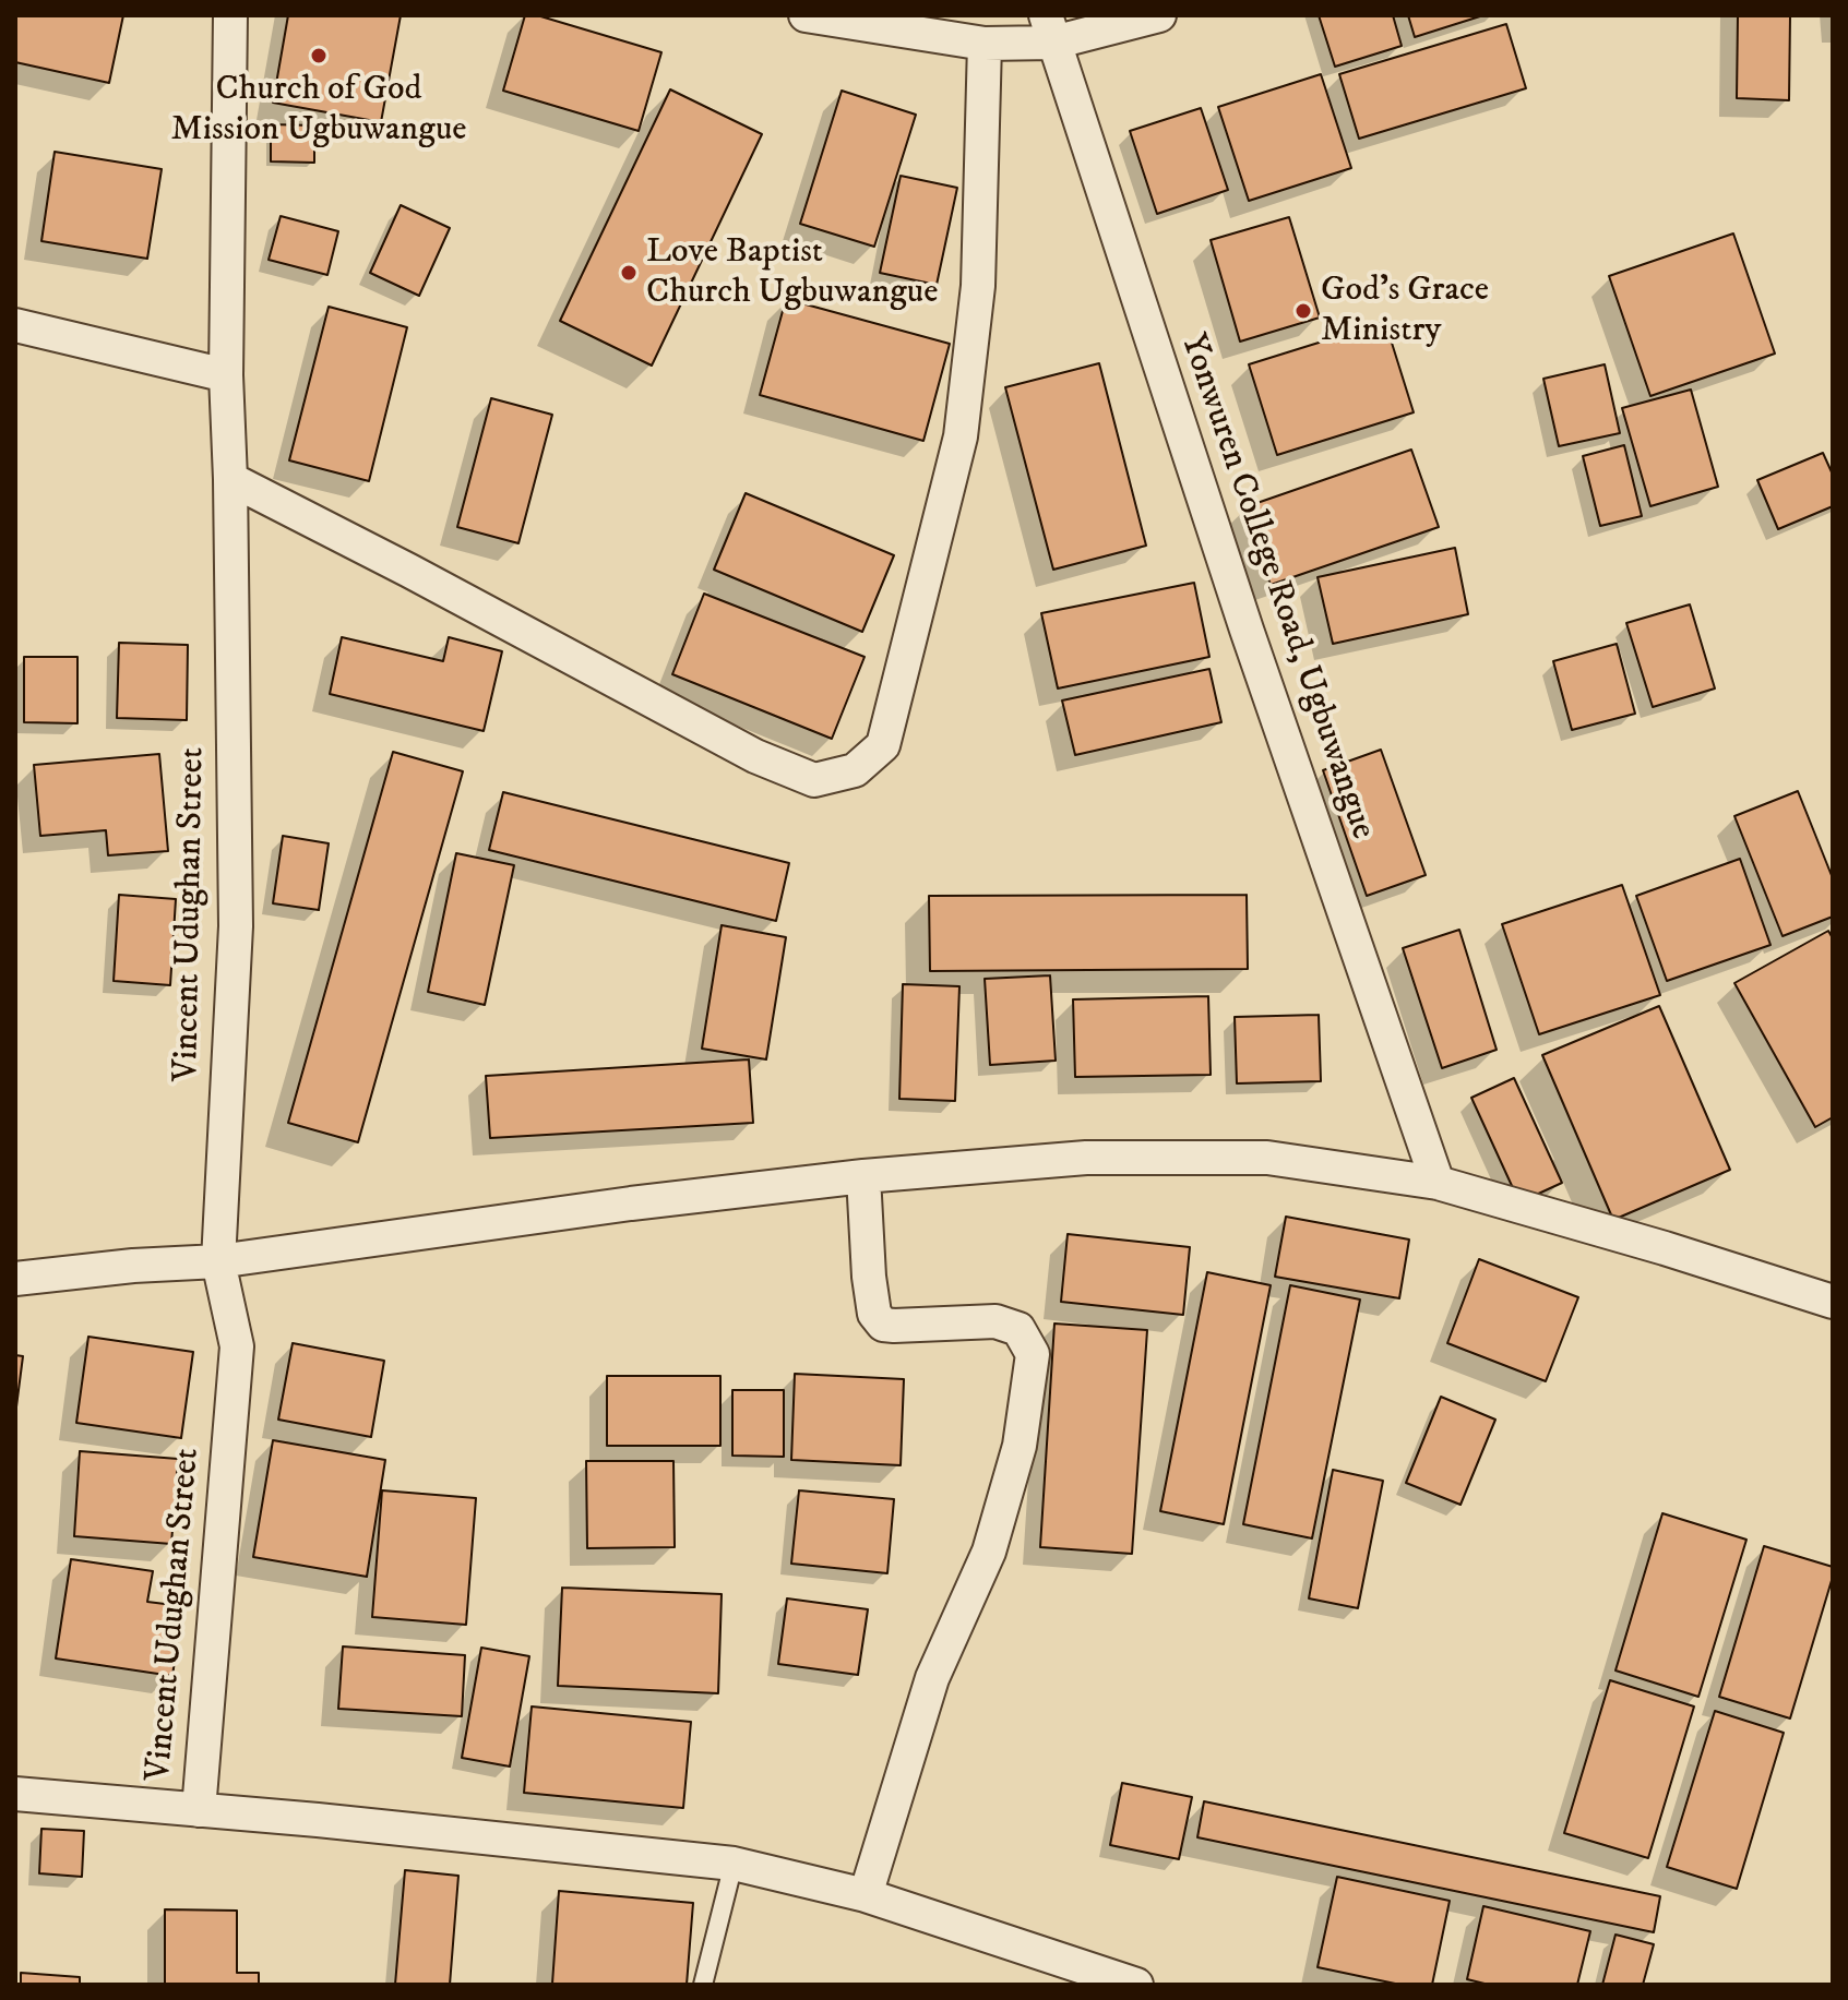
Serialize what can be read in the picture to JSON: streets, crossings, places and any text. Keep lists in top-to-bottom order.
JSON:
{
  "streets": {
    "street": ["Yonwuren College Road, Ugbuwangue", "Vincent Udughan Street"]
  },
  "places": ["Church of God Mission Ugbuwangue", "Love Baptist Church Ugbuwangue", "God's Grace Ministry"]
}
